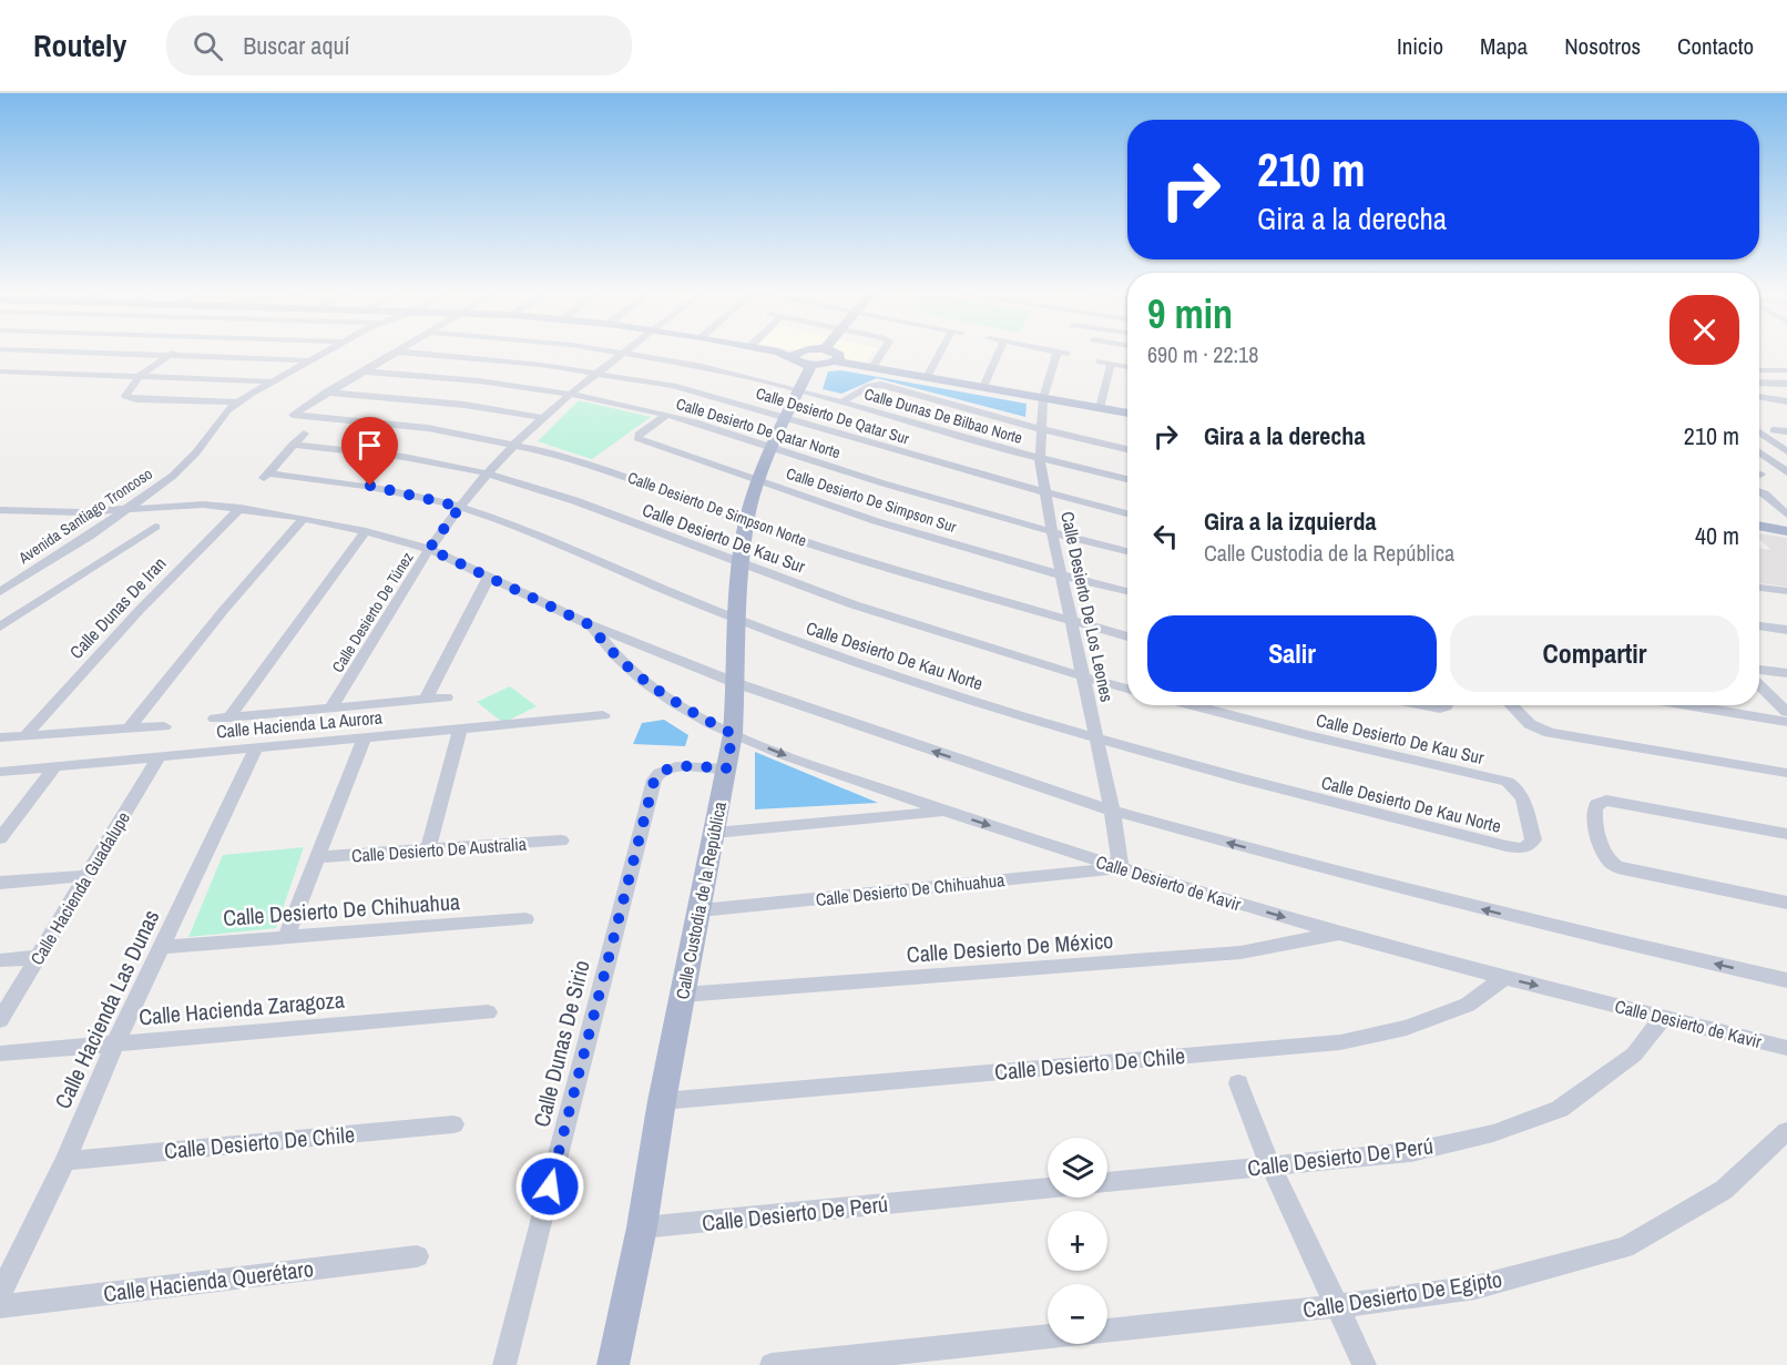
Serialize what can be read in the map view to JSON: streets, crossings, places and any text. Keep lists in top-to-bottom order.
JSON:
{
  "streets": {
    "main road": ["Calle Custodia de la República"],
    "street": [
      "Calle Desierto De Qatar Sur",
      "Calle Dunas De Bilbao Norte",
      "Calle Desierto De Qatar Norte",
      "Calle Desierto De Simpson Sur",
      "Calle Desierto De Simpson Norte",
      "Avenida Santiago Troncoso",
      "Calle Desierto De Kau Sur",
      "Calle Desierto De Los Leones",
      "Calle Dunas De Iran",
      "Calle Desierto De Túnez",
      "Calle Desierto De Kau Norte",
      "Calle Hacienda La Aurora",
      "Calle Desierto De Australia",
      "Calle Desierto de Kavir",
      "Calle Hacienda Guadalupe",
      "Calle Desierto De Chihuahua",
      "Calle Desierto De México",
      "Calle Hacienda Zaragoza",
      "Calle Hacienda Las Dunas",
      "Calle Dunas De Sirio",
      "Calle Desierto De Chile",
      "Calle Desierto De Perú",
      "Calle Hacienda Querétaro",
      "Calle Desierto De Egipto"
    ]
  },
  "crossings": [
    ["Calle Desierto De Qatar Sur", "Calle Desierto De Los Leones"],
    ["Calle Desierto De Qatar Sur", "Calle Desierto De Túnez"],
    ["Calle Desierto De Qatar Sur", "Calle Custodia de la República"],
    ["Calle Dunas De Bilbao Norte", "Calle Desierto De Los Leones"],
    ["Calle Dunas De Bilbao Norte", "Calle Desierto De Túnez"],
    ["Calle Dunas De Bilbao Norte", "Calle Custodia de la República"],
    ["Calle Desierto De Qatar Norte", "Calle Desierto De Simpson Sur"],
    ["Calle Desierto De Qatar Norte", "Calle Desierto De Los Leones"],
    ["Calle Desierto De Qatar Norte", "Calle Desierto De Túnez"],
    ["Calle Desierto De Qatar Norte", "Calle Custodia de la República"],
    ["Calle Desierto De Simpson Sur", "Calle Desierto De Los Leones"],
    ["Calle Desierto De Simpson Sur", "Calle Custodia de la República"],
    ["Calle Desierto De Simpson Norte", "Calle Desierto De Los Leones"],
    ["Calle Desierto De Simpson Norte", "Calle Desierto De Túnez"],
    ["Calle Desierto De Simpson Norte", "Calle Custodia de la República"],
    ["Avenida Santiago Troncoso", "Calle Desierto de Kavir"],
    ["Calle Desierto De Kau Sur", "Calle Desierto De Los Leones"],
    ["Calle Desierto De Kau Sur", "Calle Desierto De Túnez"],
    ["Calle Desierto De Kau Sur", "Calle Desierto De Kau Norte"],
    ["Calle Desierto De Kau Sur", "Calle Custodia de la República"],
    ["Calle Desierto De Los Leones", "Calle Desierto De Kau Norte"],
    ["Calle Desierto De Los Leones", "Calle Desierto de Kavir"],
    ["Calle Desierto De Los Leones", "Calle Desierto De Chihuahua"],
    ["Calle Dunas De Iran", "Calle Desierto de Kavir"],
    ["Calle Desierto De Túnez", "Calle Desierto De Kau Norte"],
    ["Calle Desierto De Túnez", "Calle Desierto de Kavir"],
    ["Calle Desierto De Kau Norte", "Calle Custodia de la República"],
    ["Calle Hacienda La Aurora", "Calle Hacienda Guadalupe"],
    ["Calle Hacienda La Aurora", "Calle Hacienda Las Dunas"],
    ["Calle Desierto de Kavir", "Calle Desierto De Chihuahua"],
    ["Calle Desierto de Kavir", "Calle Custodia de la República"],
    ["Calle Desierto de Kavir", "Calle Desierto De México"],
    ["Calle Desierto de Kavir", "Calle Desierto De Chile"],
    ["Calle Desierto de Kavir", "Calle Desierto De Perú"],
    ["Calle Desierto De Chihuahua", "Calle Custodia de la República"],
    ["Calle Desierto De Chihuahua", "Calle Hacienda Las Dunas"],
    ["Calle Custodia de la República", "Calle Desierto De México"],
    ["Calle Custodia de la República", "Calle Dunas De Sirio"],
    ["Calle Custodia de la República", "Calle Desierto De Chile"],
    ["Calle Custodia de la República", "Calle Desierto De Perú"],
    ["Calle Hacienda Zaragoza", "Calle Hacienda Las Dunas"],
    ["Calle Hacienda Las Dunas", "Calle Desierto De Chile"]
  ],
  "page": {
    "header": "Routely",
    "search": "Buscar aquí",
    "nav": [
      "Inicio",
      "Mapa",
      "Nosotros",
      "Contacto"
    ],
    "turn": ["210 m", "Gira a la derecha"],
    "heading": ["9 min", "690 m · 22:18"],
    "list": [
      {
        "name": "Gira a la derecha",
        "value": "210 m"
      },
      {
        "name": "Gira a la izquierda",
        "note": "Calle Custodia de la República",
        "value": "40 m"
      }
    ],
    "buttons": ["Salir", "Compartir"],
    "map_buttons": ["+", "−"]
  }
}
